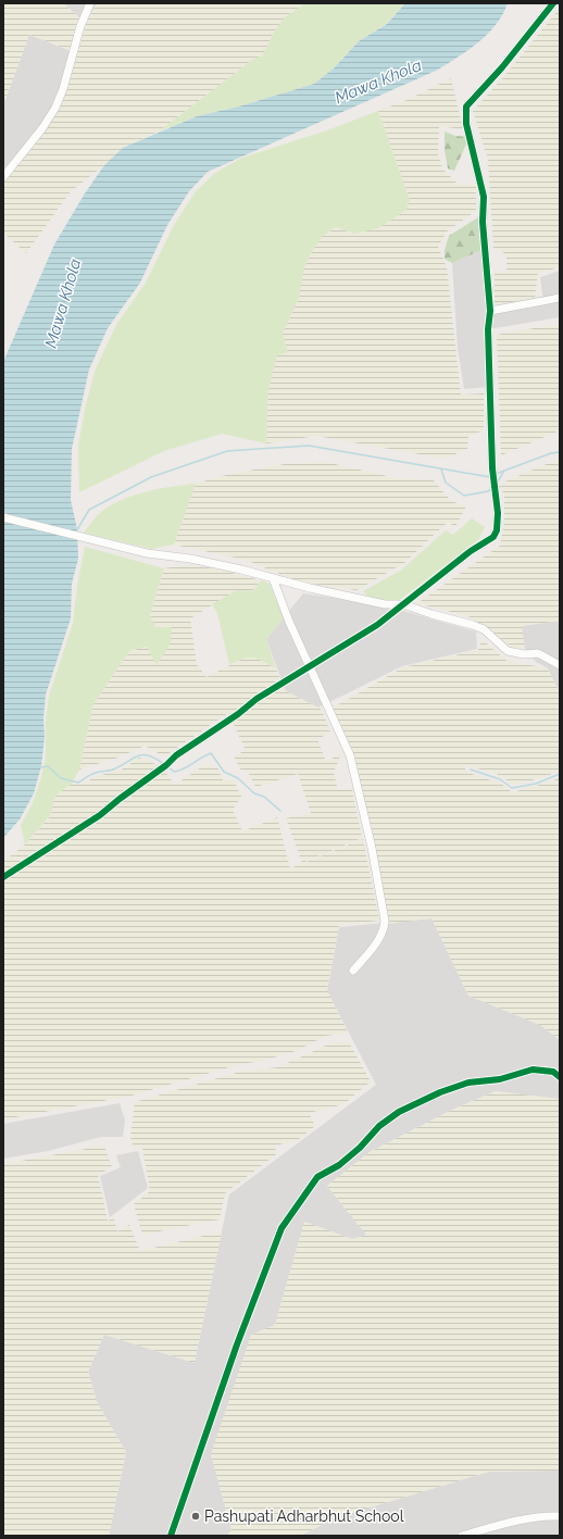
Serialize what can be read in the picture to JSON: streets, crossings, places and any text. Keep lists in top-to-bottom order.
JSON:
{
  "water": ["Mawa Khola"],
  "places": ["Pashupati Adharbhut School"]
}
